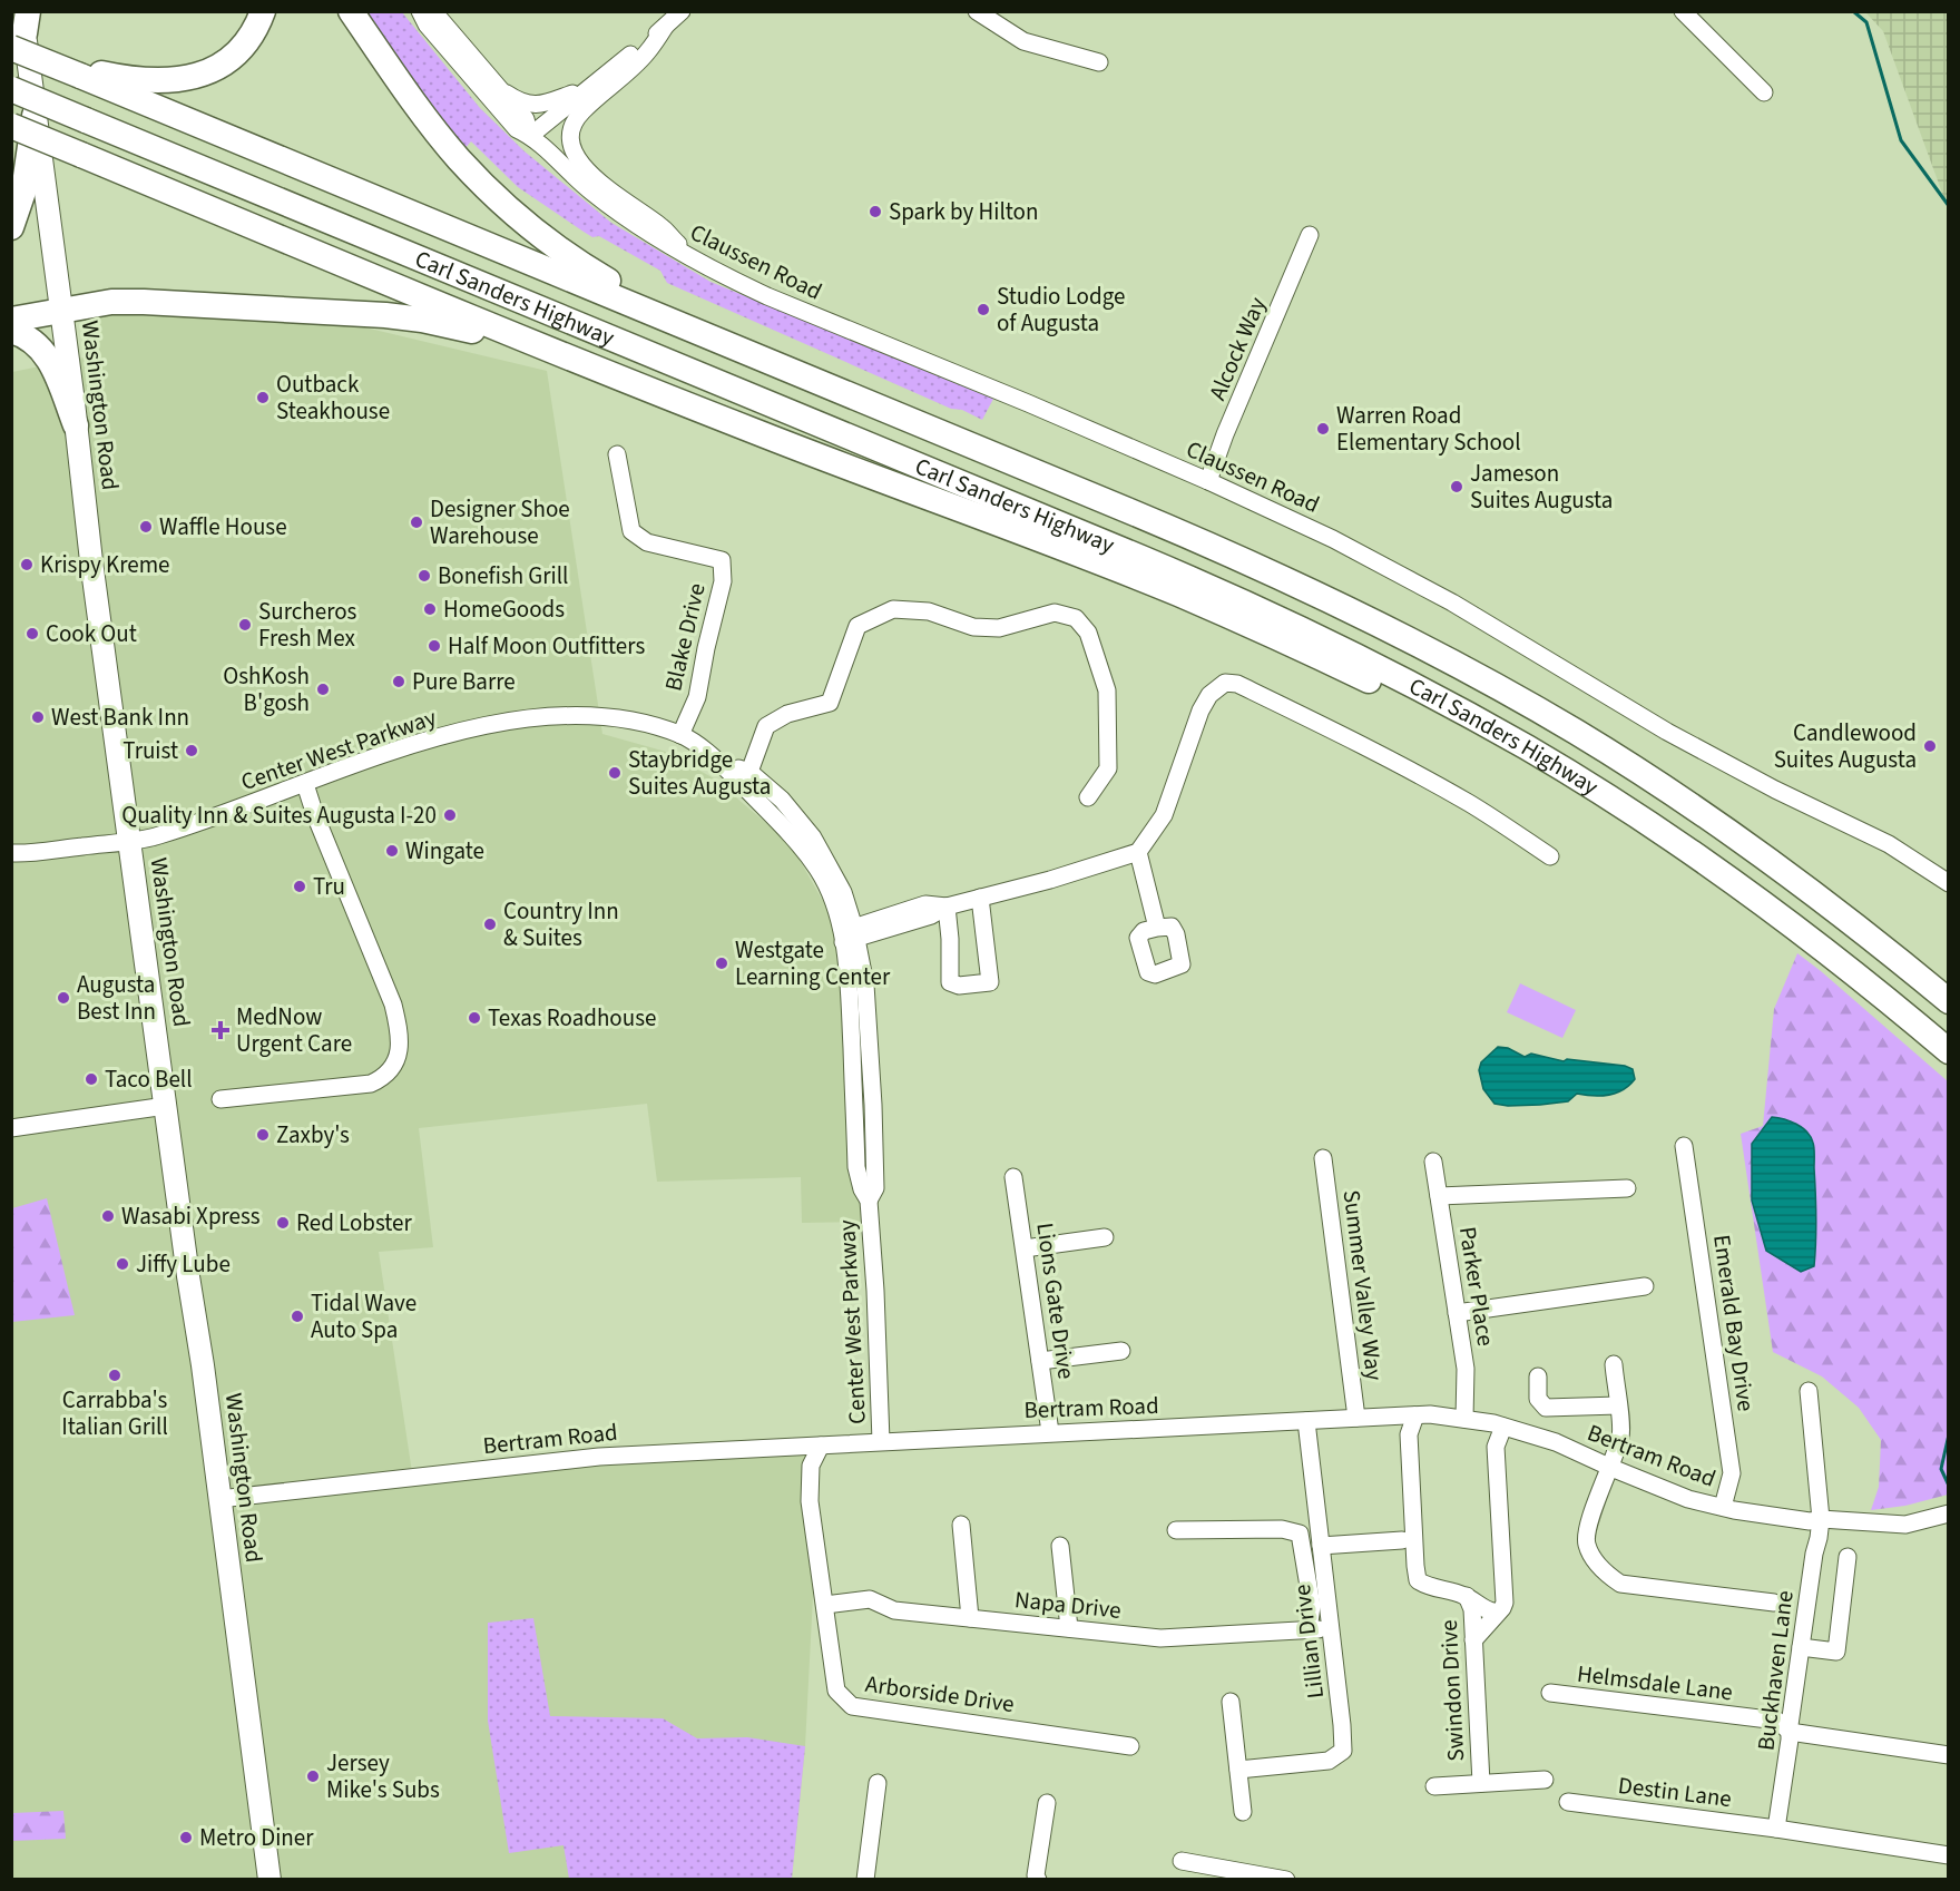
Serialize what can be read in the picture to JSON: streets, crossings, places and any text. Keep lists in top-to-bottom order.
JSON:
{
  "streets": {
    "highway": ["Carl Sanders Highway"],
    "main road": ["Washington Road"],
    "street": [
      "Claussen Road",
      "Alcock Way",
      "Blake Drive",
      "Center West Parkway",
      "Summer Valley Way",
      "Parker Place",
      "Lions Gate Drive",
      "Emerald Bay Drive",
      "Bertram Road",
      "Napa Drive",
      "Lillian Drive",
      "Buckhaven Lane",
      "Helmsdale Lane",
      "Swindon Drive",
      "Arborside Drive",
      "Destin Lane"
    ]
  },
  "crossings": [
    ["Claussen Road", "Alcock Way"],
    ["Carl Sanders Highway", "Washington Road"],
    ["Washington Road", "Center West Parkway"],
    ["Washington Road", "Bertram Road"],
    ["Blake Drive", "Center West Parkway"],
    ["Center West Parkway", "Bertram Road"],
    ["Summer Valley Way", "Bertram Road"],
    ["Parker Place", "Bertram Road"],
    ["Lions Gate Drive", "Bertram Road"],
    ["Emerald Bay Drive", "Bertram Road"],
    ["Bertram Road", "Lillian Drive"],
    ["Bertram Road", "Buckhaven Lane"],
    ["Bertram Road", "Arborside Drive"],
    ["Napa Drive", "Arborside Drive"],
    ["Buckhaven Lane", "Helmsdale Lane"],
    ["Buckhaven Lane", "Destin Lane"]
  ],
  "places": {
    "other": [
      "Spark by Hilton",
      "Studio Lodge of Augusta",
      "Outback Steakhouse",
      "Warren Road Elementary School",
      "Jameson Suites Augusta",
      "Designer Shoe Warehouse",
      "Waffle House",
      "Krispy Kreme",
      "Bonefish Grill",
      "HomeGoods",
      "Surcheros Fresh Mex",
      "Cook Out",
      "Half Moon Outfitters",
      "Pure Barre",
      "OshKosh B'gosh",
      "West Bank Inn",
      "Candlewood Suites Augusta",
      "Truist",
      "Staybridge Suites Augusta",
      "Quality Inn & Suites Augusta I-20",
      "Wingate",
      "Tru",
      "Country Inn & Suites",
      "Westgate Learning Center",
      "Augusta Best Inn",
      "Texas Roadhouse",
      "Taco Bell",
      "Zaxby's",
      "Wasabi Xpress",
      "Red Lobster",
      "Jiffy Lube",
      "Tidal Wave Auto Spa",
      "Carrabba's Italian Grill",
      "Jersey Mike's Subs",
      "Metro Diner"
    ],
    "health": ["MedNow Urgent Care"]
  }
}
